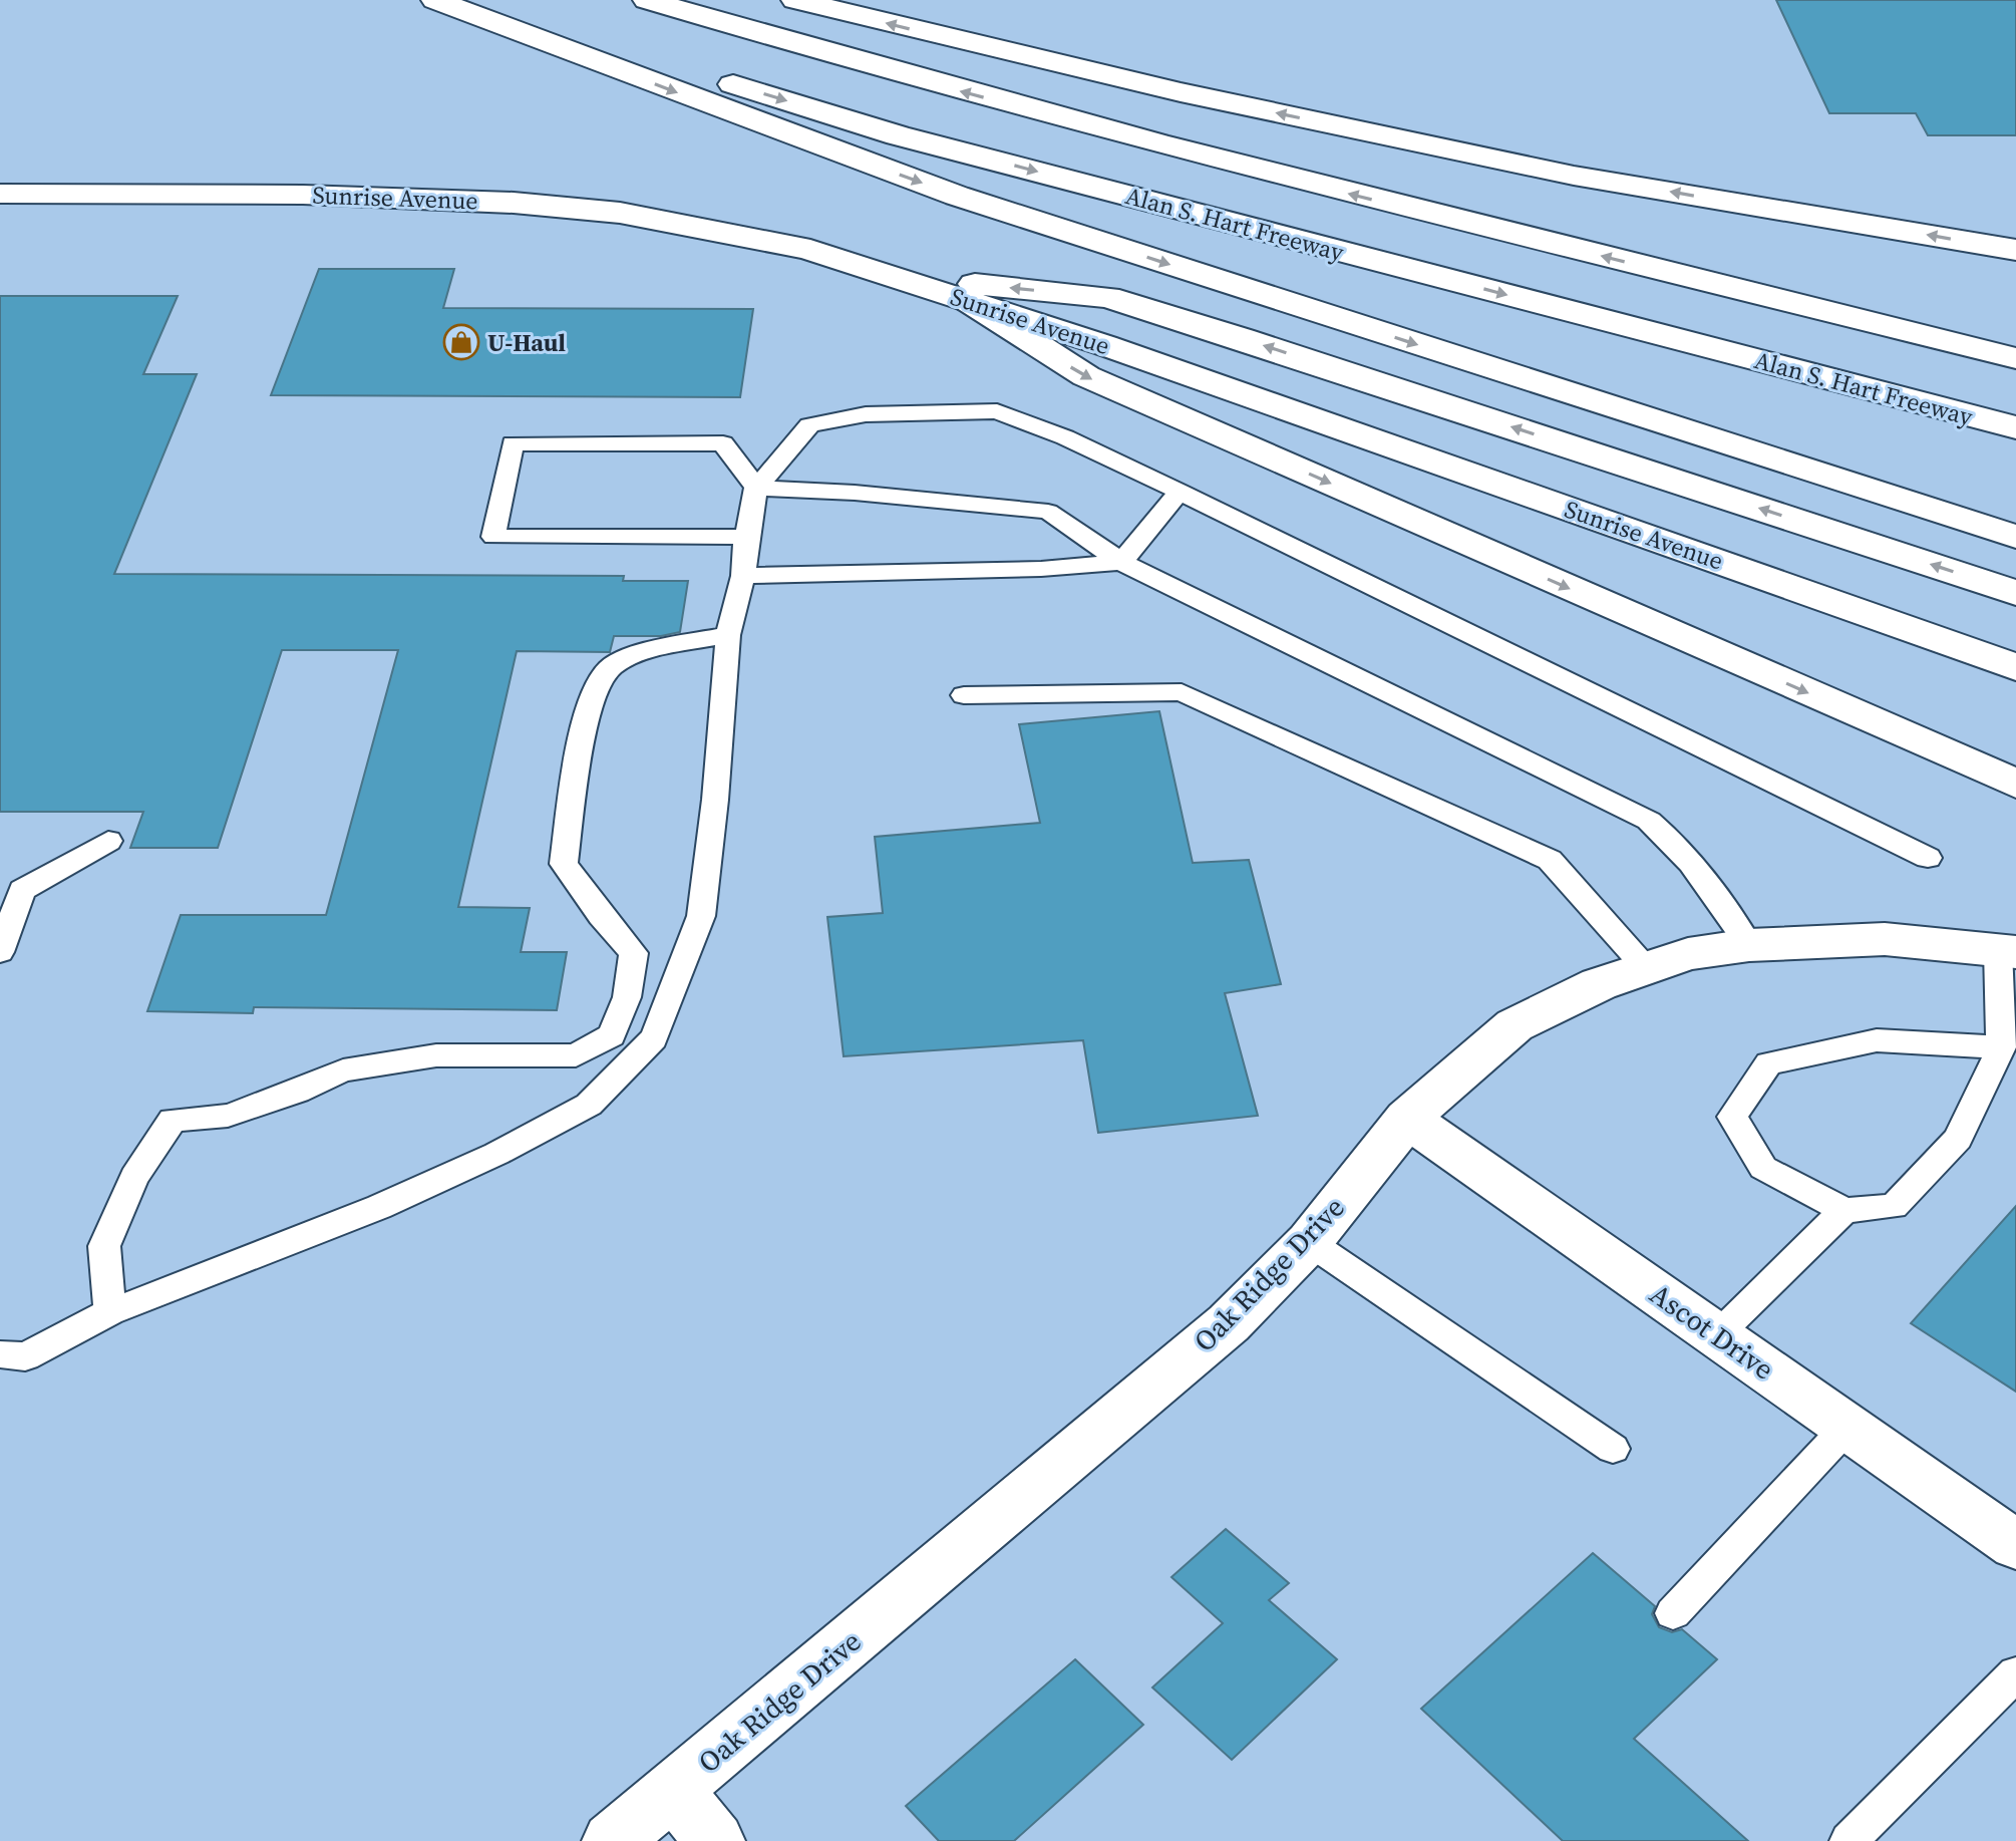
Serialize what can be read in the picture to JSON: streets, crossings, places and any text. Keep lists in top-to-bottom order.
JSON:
{
  "streets": {
    "main road": [
      "Sunrise Avenue",
      "Alan S. Hart Freeway",
      "Oak Ridge Drive",
      "Ascot Drive"
    ]
  },
  "crossings": [
    ["Oak Ridge Drive", "Ascot Drive"]
  ],
  "places": {
    "shop": ["U-Haul"]
  }
}
